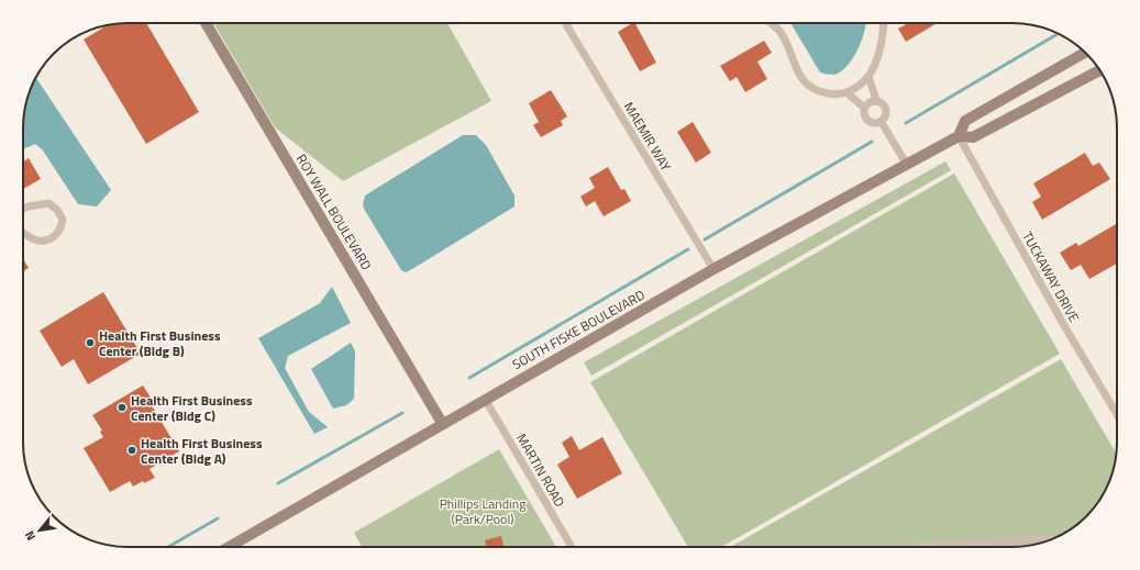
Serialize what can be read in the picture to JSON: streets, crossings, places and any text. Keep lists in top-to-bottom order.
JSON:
{
  "streets": {
    "main road": ["ROY WALL BOULEVARD", "SOUTH FISKE BOULEVARD"],
    "street": ["MAEMIR WAY", "TUCKAWAY DRIVE", "MARTIN ROAD"]
  },
  "crossings": [
    ["MAEMIR WAY", "SOUTH FISKE BOULEVARD"],
    ["ROY WALL BOULEVARD", "SOUTH FISKE BOULEVARD"],
    ["TUCKAWAY DRIVE", "SOUTH FISKE BOULEVARD"],
    ["SOUTH FISKE BOULEVARD", "MARTIN ROAD"]
  ],
  "parks": ["Phillips Landing (Park/Pool)"],
  "places": ["Health First Business Center (Bldg B)", "Health First Business Center (Bldg C)", "Health First Business Center (Bldg A)"],
  "north": "bottom left"
}
